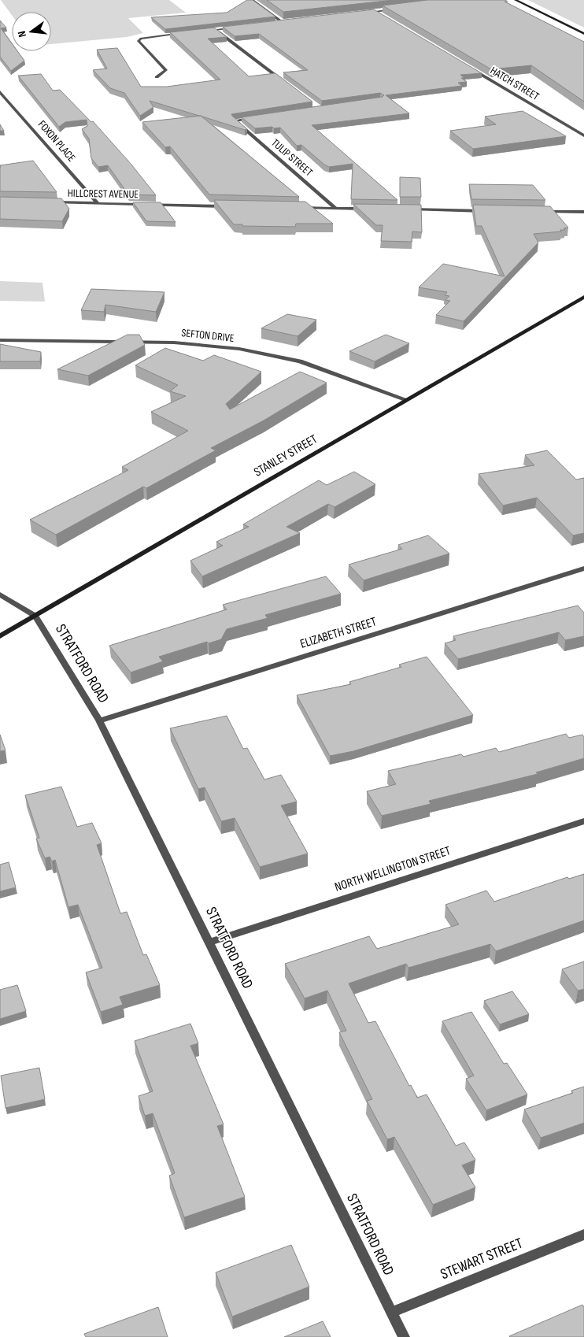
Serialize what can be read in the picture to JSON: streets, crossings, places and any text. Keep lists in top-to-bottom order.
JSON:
{
  "streets": {
    "main road": ["STANLEY STREET"],
    "street": [
      "HATCH STREET",
      "FOXON PLACE",
      "TULIP STREET",
      "HILLCREST AVENUE",
      "SEFTON DRIVE",
      "ELIZABETH STREET",
      "STRATFORD ROAD",
      "NORTH WELLINGTON STREET",
      "STEWART STREET"
    ]
  },
  "crossings": [
    ["FOXON PLACE", "HILLCREST AVENUE"],
    ["SEFTON DRIVE", "STANLEY STREET"],
    ["STANLEY STREET", "STRATFORD ROAD"],
    ["ELIZABETH STREET", "STRATFORD ROAD"],
    ["STRATFORD ROAD", "NORTH WELLINGTON STREET"],
    ["STRATFORD ROAD", "STEWART STREET"]
  ],
  "north": "left"
}
